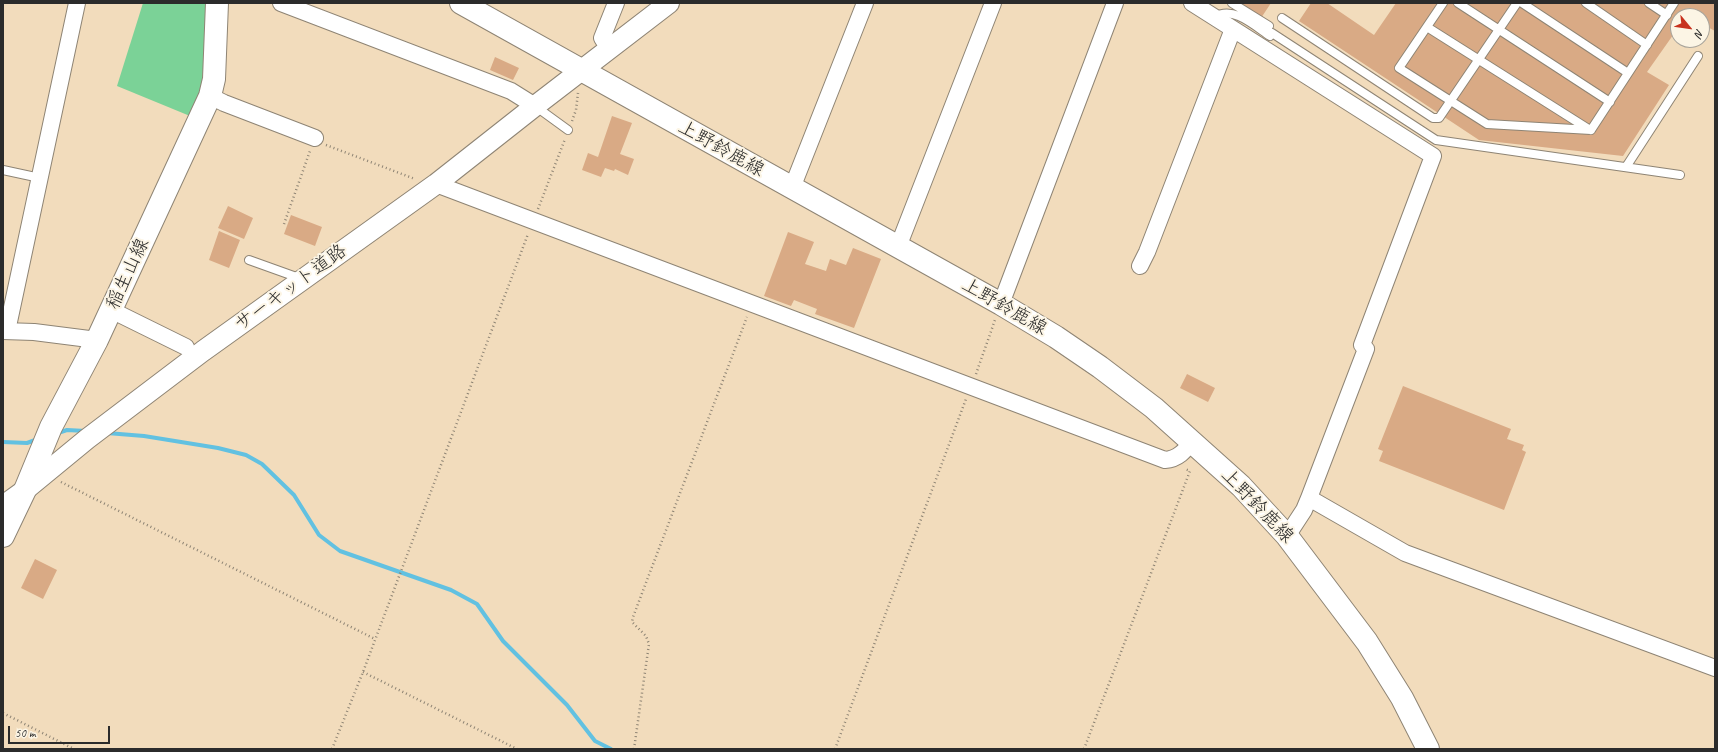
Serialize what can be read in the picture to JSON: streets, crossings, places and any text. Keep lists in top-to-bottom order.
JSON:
{
  "streets": {
    "main road": ["上野鈴鹿線", "稲生山線"],
    "street": ["サーキット道路"]
  },
  "crossings": [
    ["上野鈴鹿線", "サーキット道路"],
    ["稲生山線", "サーキット道路"]
  ],
  "scale_bar": "50 m",
  "north": "bottom right"
}
